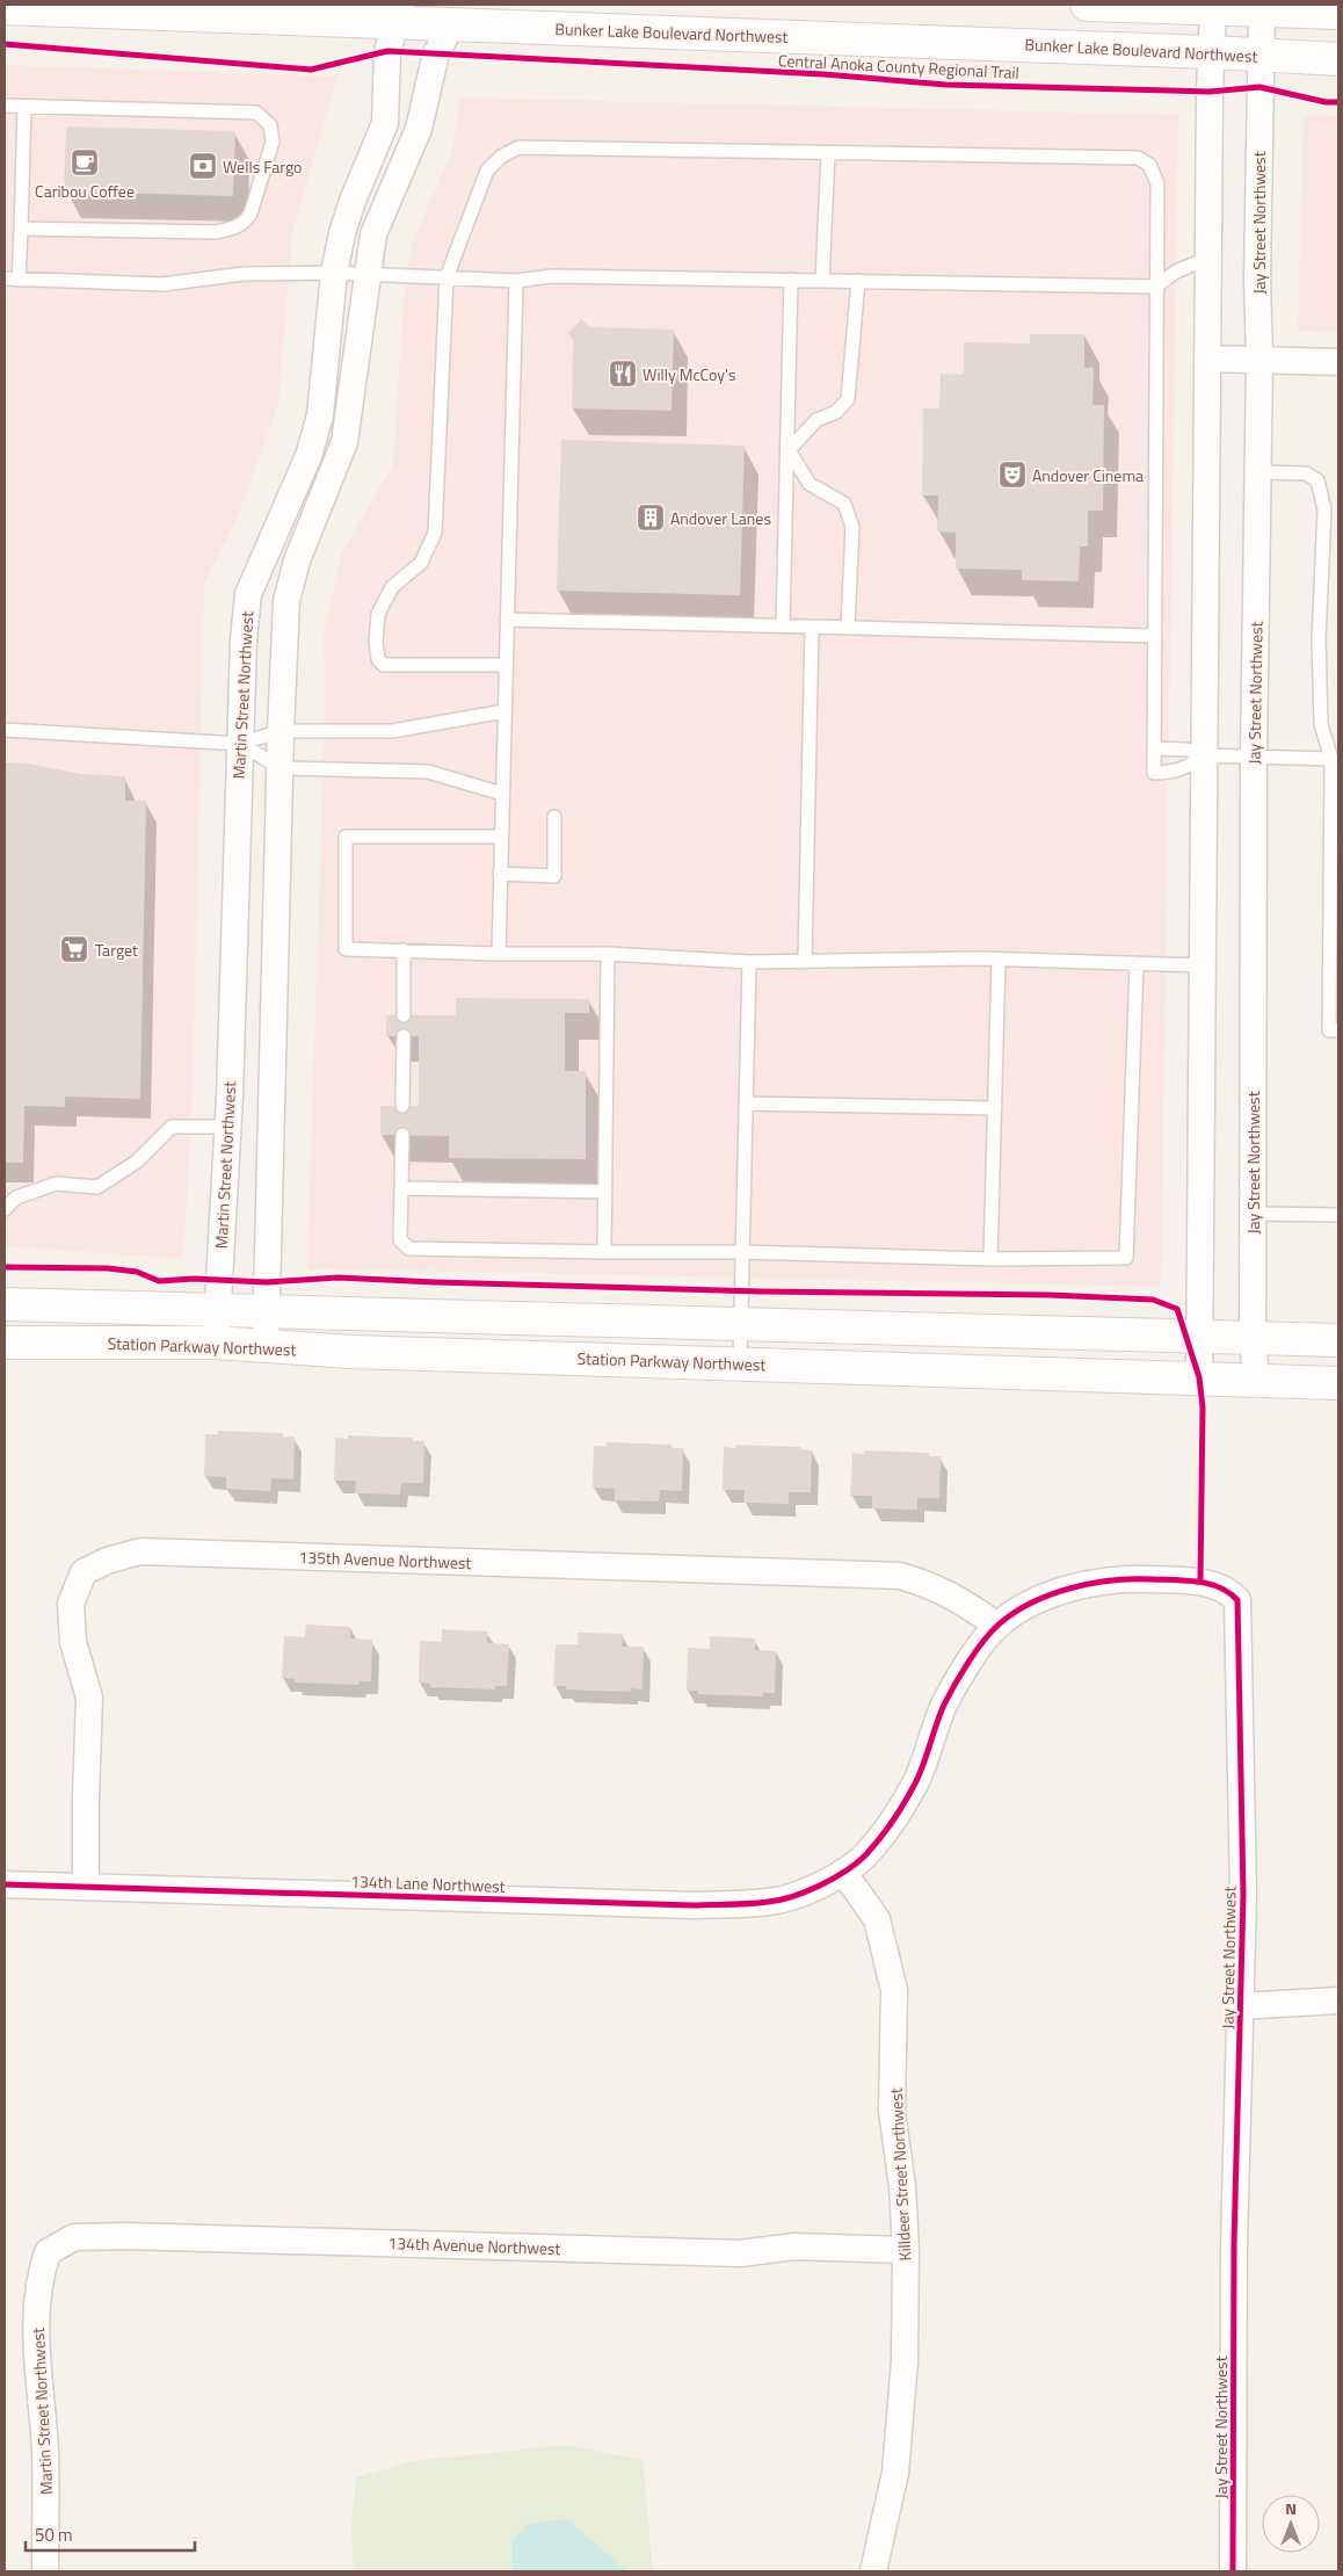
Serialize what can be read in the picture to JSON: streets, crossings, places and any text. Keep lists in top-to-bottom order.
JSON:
{
  "streets": {
    "street": [
      "Bunker Lake Boulevard Northwest",
      "Jay Street Northwest",
      "Martin Street Northwest",
      "Station Parkway Northwest",
      "135th Avenue Northwest",
      "134th Lane Northwest",
      "Killdeer Street Northwest",
      "134th Avenue Northwest"
    ],
    "cycle path": ["Central Anoka County Regional Trail"]
  },
  "crossings": [
    ["Bunker Lake Boulevard Northwest", "Jay Street Northwest"],
    ["Bunker Lake Boulevard Northwest", "Martin Street Northwest"],
    ["Jay Street Northwest", "Station Parkway Northwest"],
    ["Jay Street Northwest", "135th Avenue Northwest"],
    ["Martin Street Northwest", "Station Parkway Northwest"],
    ["Martin Street Northwest", "134th Avenue Northwest"],
    ["135th Avenue Northwest", "134th Lane Northwest"],
    ["134th Lane Northwest", "Killdeer Street Northwest"],
    ["Killdeer Street Northwest", "134th Avenue Northwest"]
  ],
  "places": {
    "cafe": ["Caribou Coffee"],
    "bank": ["Wells Fargo"],
    "restaurant": ["Willy McCoy's"],
    "theatre": ["Andover Cinema"],
    "building": ["Andover Lanes"],
    "supermarket": ["Target"]
  },
  "scale_bar": "50 m",
  "north": "top"
}
